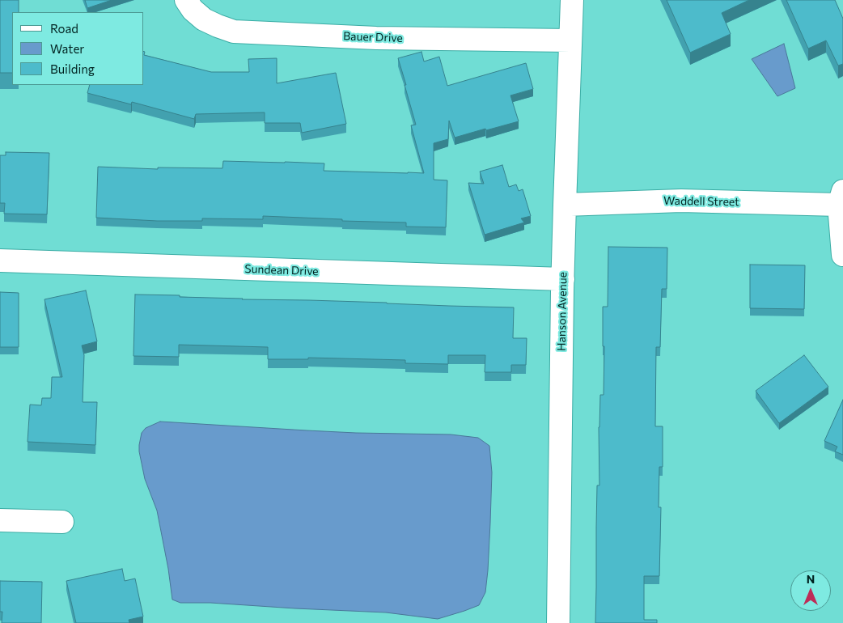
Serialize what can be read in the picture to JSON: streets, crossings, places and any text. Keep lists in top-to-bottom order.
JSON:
{
  "streets": {
    "lane": [
      "Bauer Drive",
      "Waddell Street",
      "Sundean Drive",
      "Hanson Avenue"
    ]
  },
  "crossings": [
    ["Bauer Drive", "Hanson Avenue"],
    ["Waddell Street", "Hanson Avenue"],
    ["Sundean Drive", "Hanson Avenue"]
  ],
  "legend": ["Road", "Water", "Building"],
  "north": "top"
}
